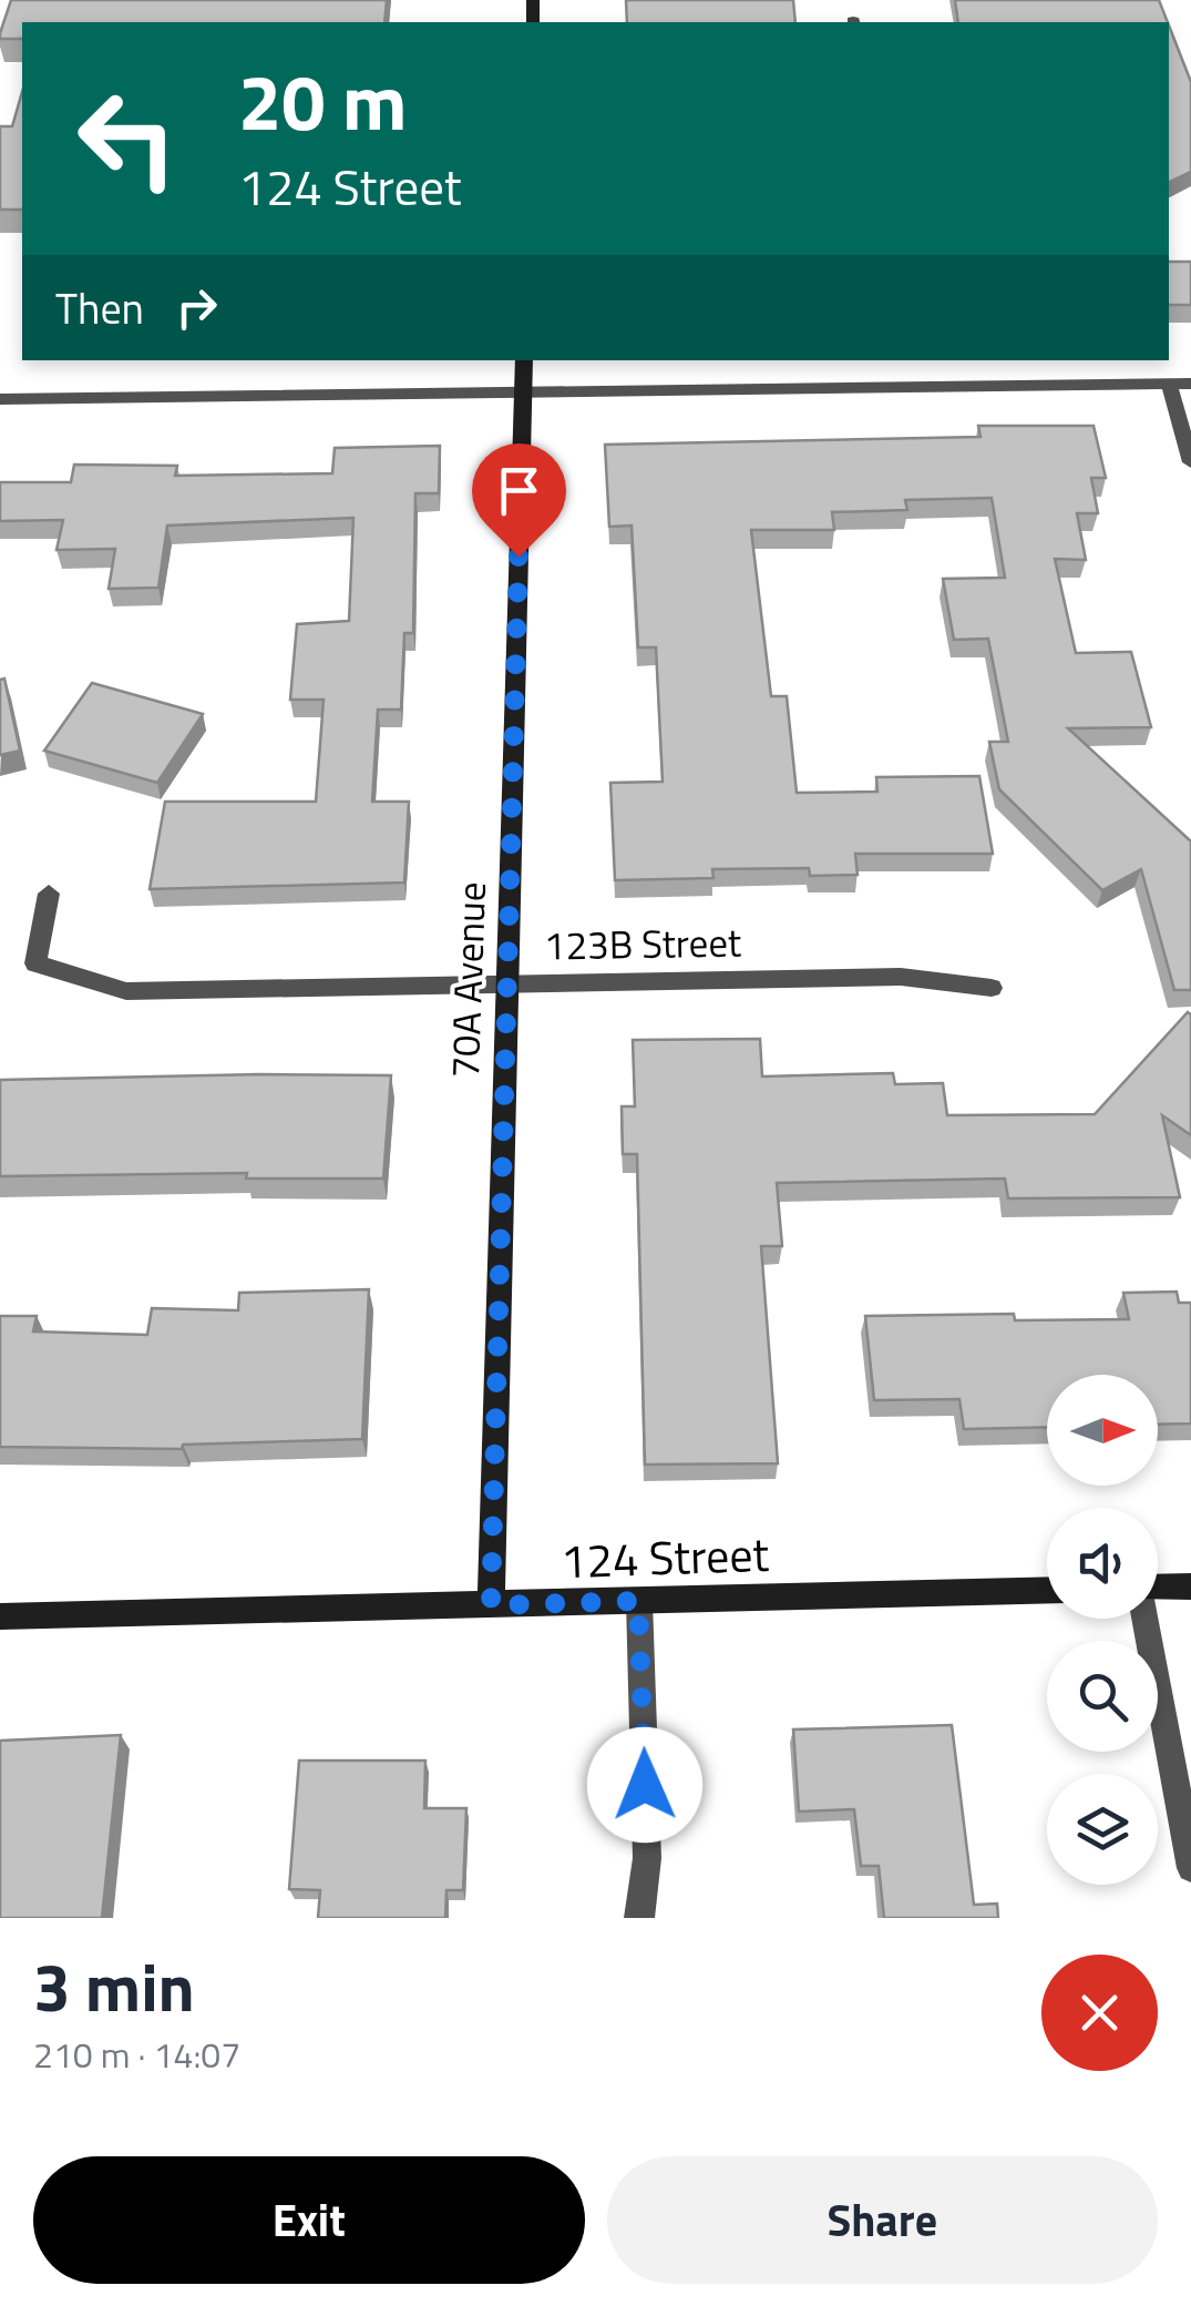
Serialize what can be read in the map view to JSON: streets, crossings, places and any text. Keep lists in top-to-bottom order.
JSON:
{
  "streets": {
    "street": ["123B Street", "70A Avenue", "124 Street"]
  },
  "crossings": [
    ["123B Street", "70A Avenue"],
    ["70A Avenue", "124 Street"]
  ],
  "north": "right",
  "page": {
    "turn": ["20 m", "124 Street"],
    "then": "Then",
    "heading": ["3 min", "210 m · 14:07"],
    "buttons": ["Exit", "Share"]
  }
}
